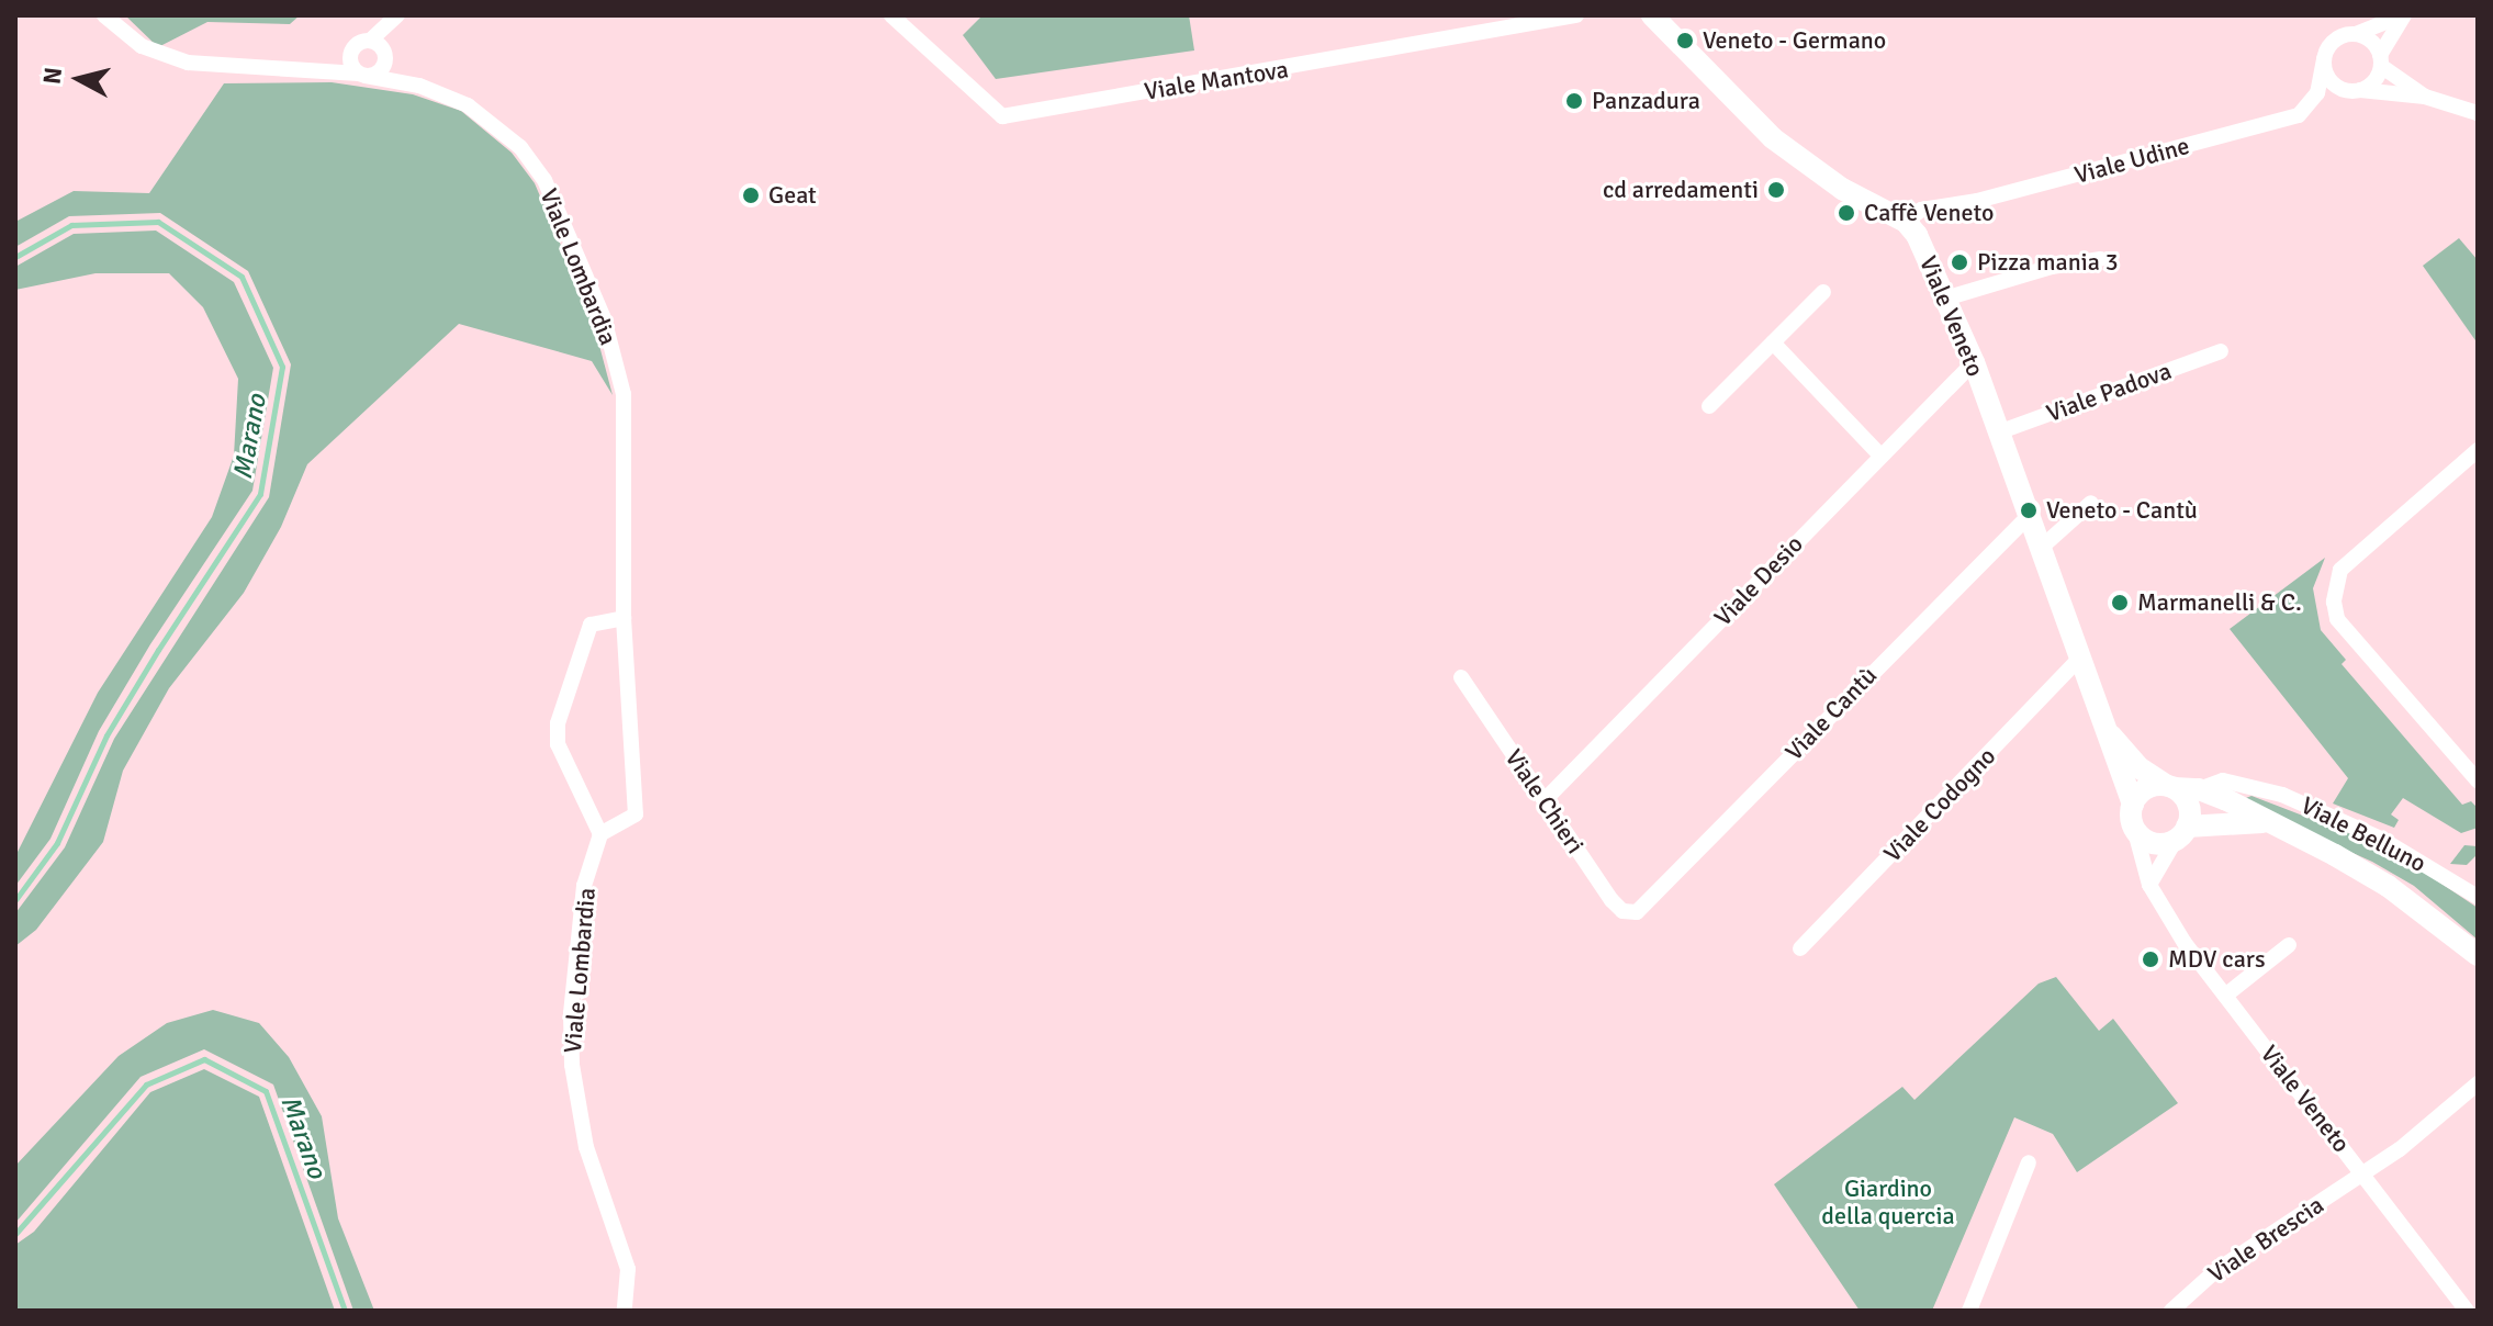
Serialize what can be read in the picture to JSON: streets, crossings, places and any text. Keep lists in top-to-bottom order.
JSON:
{
  "streets": {
    "main road": ["Viale Veneto"],
    "street": [
      "Viale Mantova",
      "Viale Udine",
      "Viale Lombardia",
      "Viale Padova",
      "Viale Desio",
      "Viale Cantù",
      "Viale Chieri",
      "Viale Codogno",
      "Viale Belluno",
      "Viale Brescia"
    ]
  },
  "crossings": [
    ["Viale Udine", "Viale Veneto"],
    ["Viale Veneto", "Viale Padova"],
    ["Viale Veneto", "Viale Desio"],
    ["Viale Veneto", "Viale Cantù"],
    ["Viale Veneto", "Viale Codogno"],
    ["Viale Veneto", "Viale Brescia"],
    ["Viale Desio", "Viale Chieri"],
    ["Viale Cantù", "Viale Chieri"]
  ],
  "water": ["Marano"],
  "parks": ["Giardino della quercia"],
  "places": [
    "Veneto - Germano",
    "Panzadura",
    "cd arredamenti",
    "Geat",
    "Caffè Veneto",
    "Pizza mania 3",
    "Veneto - Cantù",
    "Marmanelli & C.",
    "MDV cars"
  ],
  "north": "left"
}
